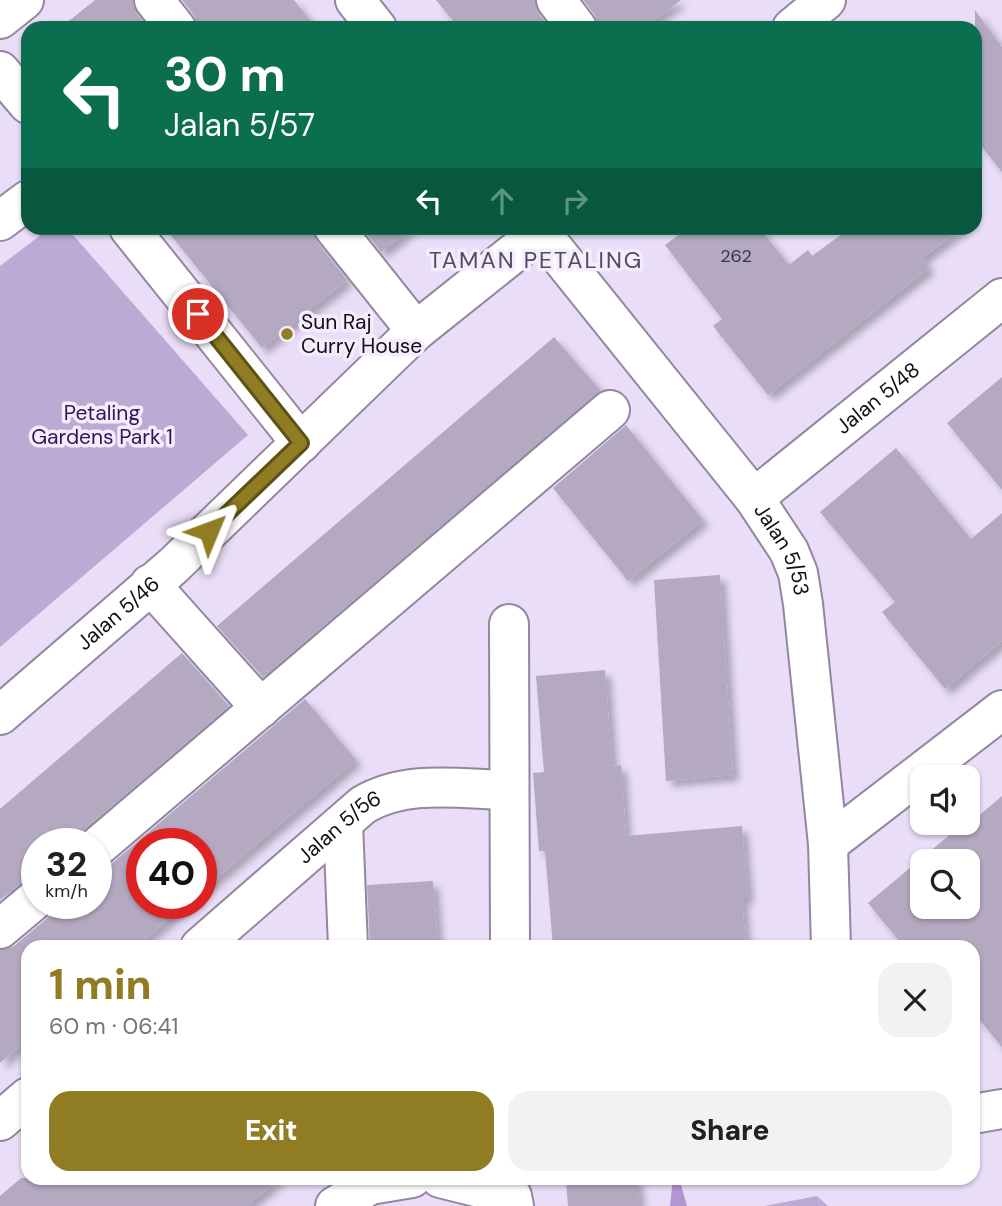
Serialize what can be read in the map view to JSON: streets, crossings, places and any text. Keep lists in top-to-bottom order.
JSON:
{
  "streets": {
    "street": [
      "Jalan 5/48",
      "Jalan 5/53",
      "Jalan 5/46",
      "Jalan 5/56"
    ]
  },
  "crossings": [
    ["Jalan 5/48", "Jalan 5/53"]
  ],
  "districts": ["TAMAN PETALING"],
  "parks": ["Petaling Gardens Park 1"],
  "places": ["Sun Raj Curry House"],
  "house_numbers": ["262"],
  "page": {
    "turn": ["30 m", "Jalan 5/57"],
    "speed": "32 km/h",
    "limit": "40",
    "heading": ["1 min", "60 m · 06:41"],
    "buttons": ["Exit", "Share"]
  }
}
